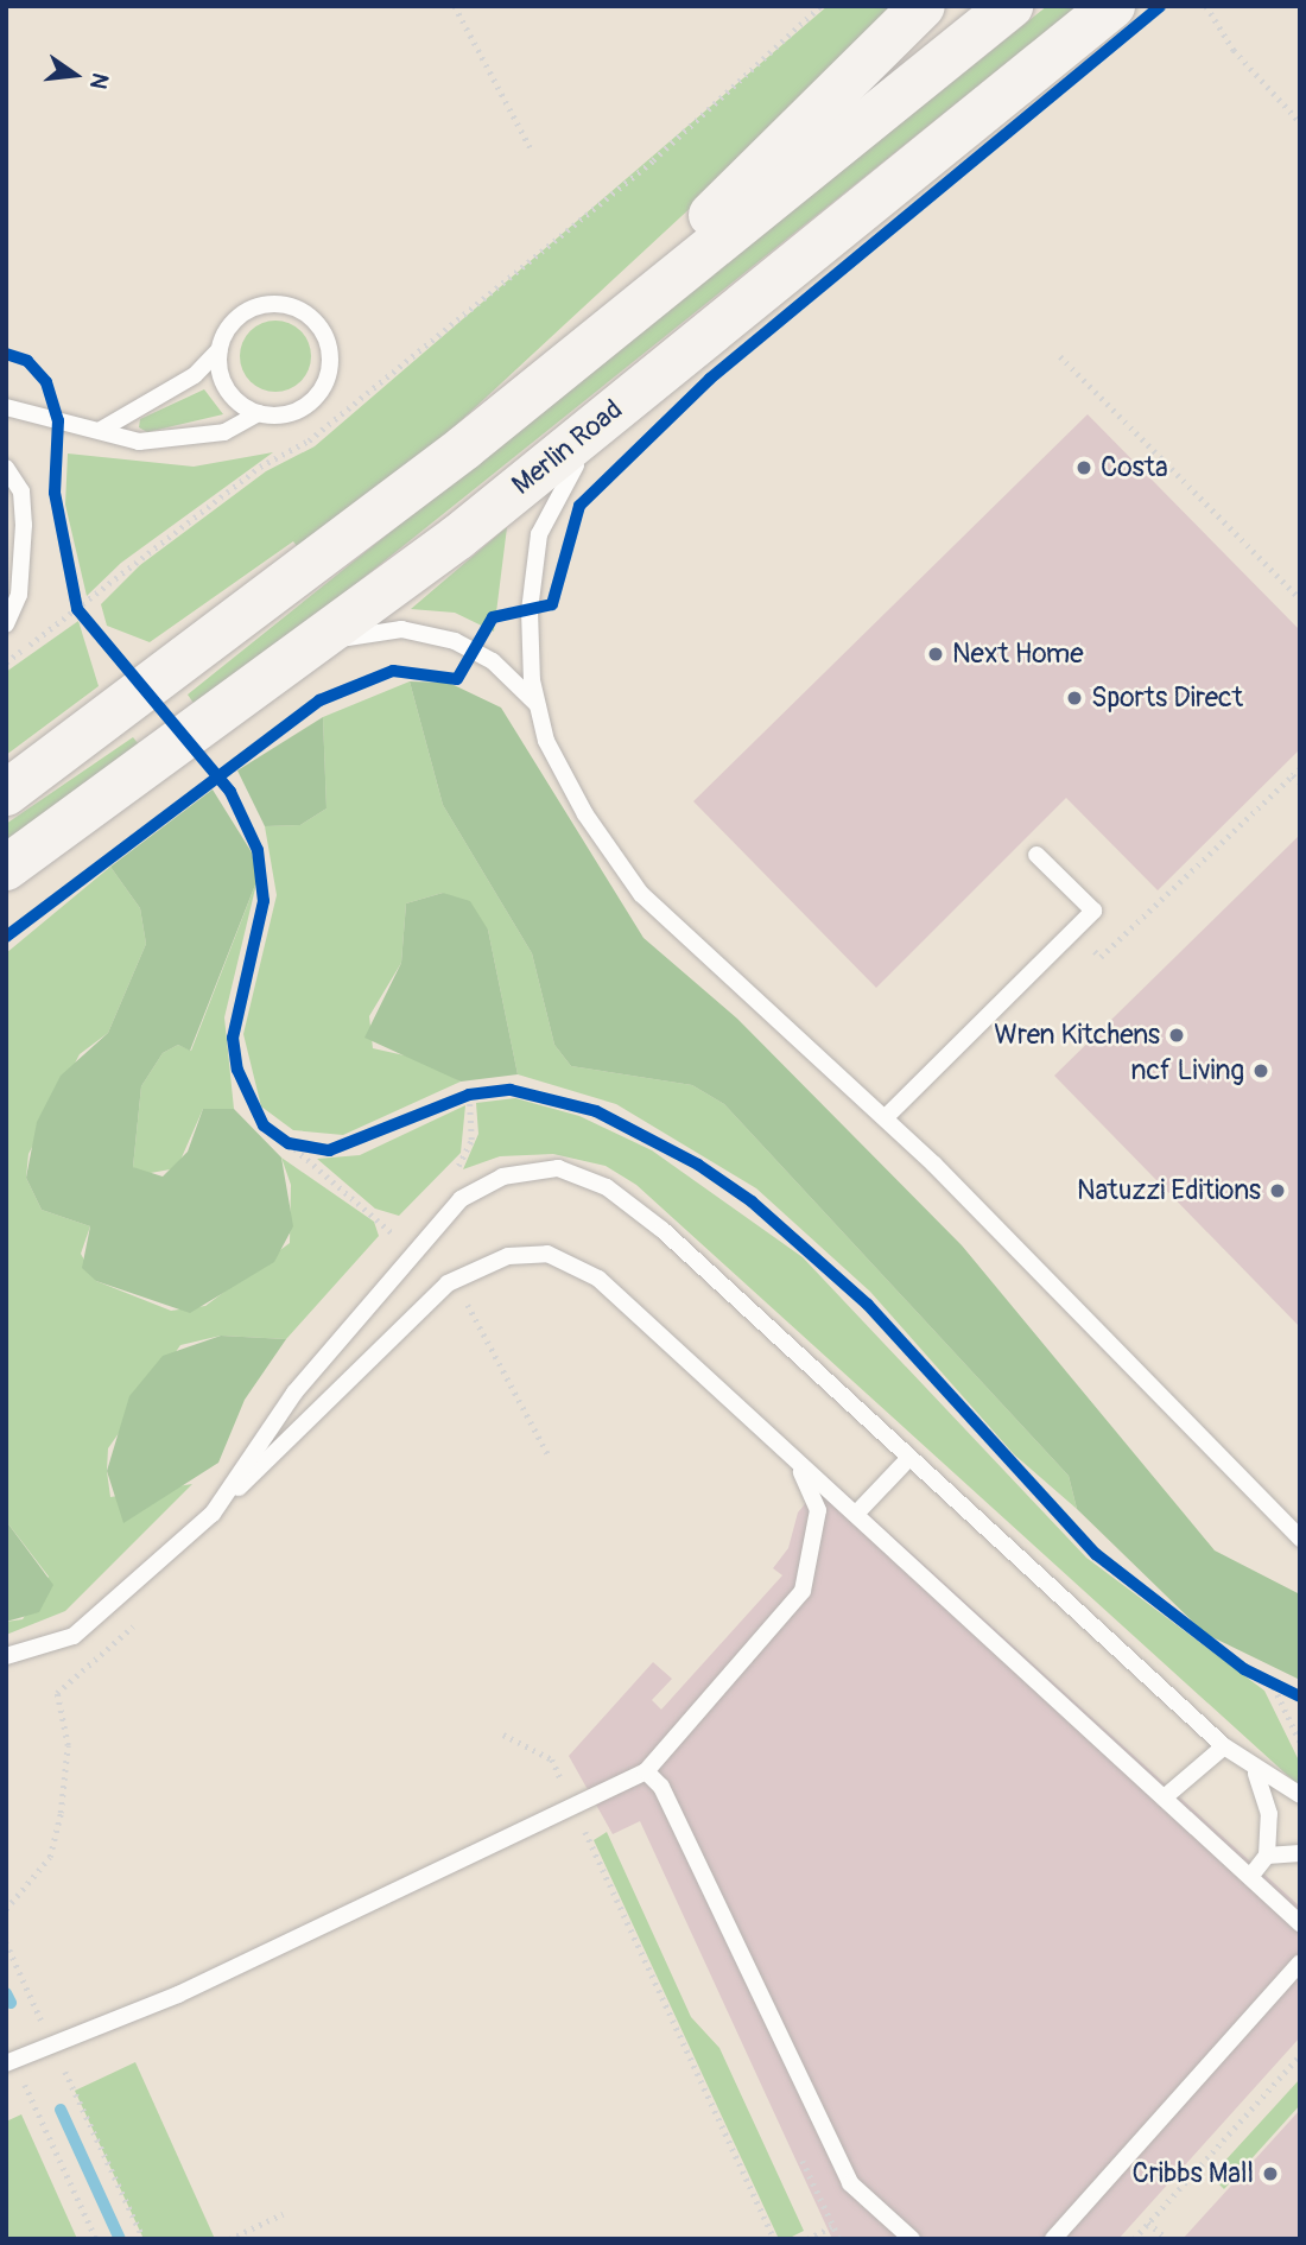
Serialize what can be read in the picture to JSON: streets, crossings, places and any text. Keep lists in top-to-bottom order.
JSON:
{
  "streets": {
    "street": ["Merlin Road"]
  },
  "places": [
    "Costa",
    "Next Home",
    "Sports Direct",
    "Wren Kitchens",
    "ncf Living",
    "Natuzzi Editions",
    "Cribbs Mall"
  ],
  "north": "right"
}
